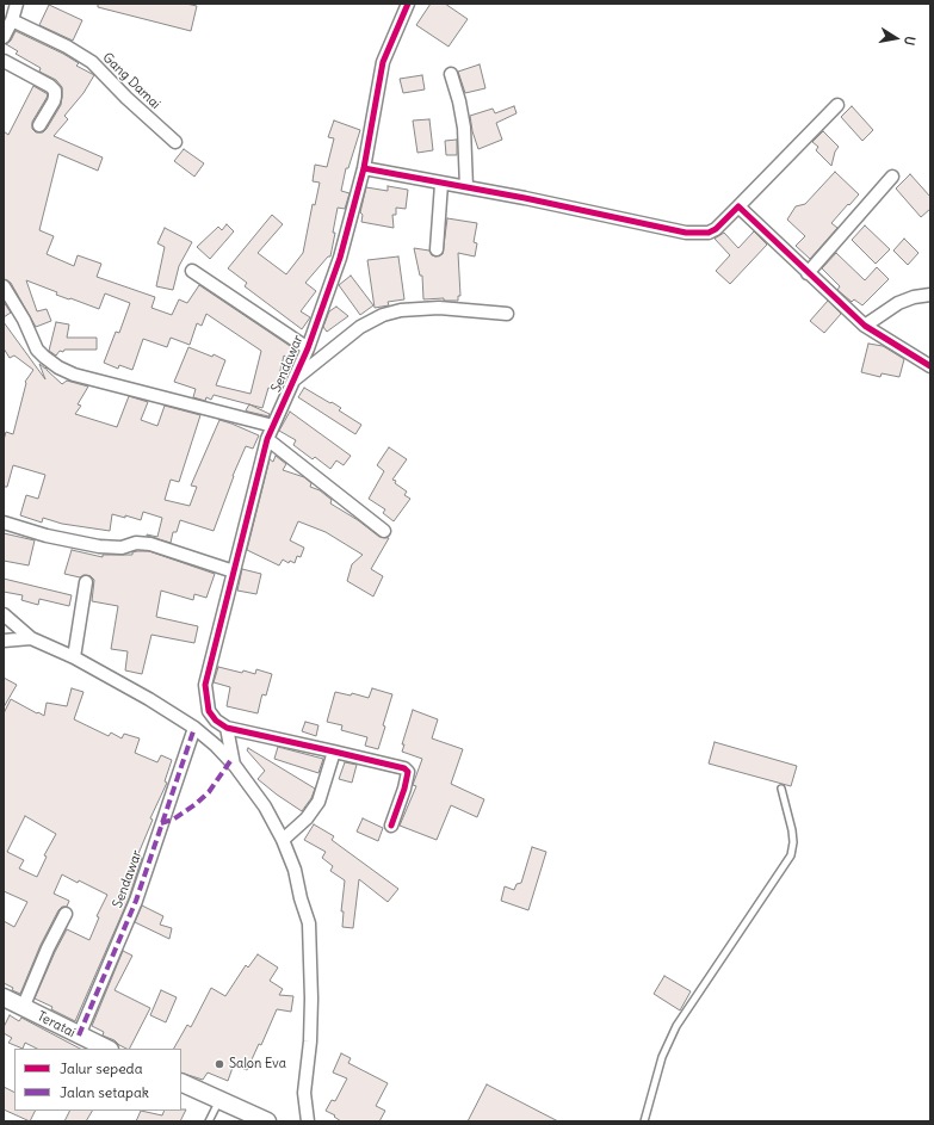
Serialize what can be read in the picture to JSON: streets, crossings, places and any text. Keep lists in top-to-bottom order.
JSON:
{
  "streets": {
    "main road": ["Teratai"],
    "street": ["Gang Damai", "Sendawar"]
  },
  "crossings": [
    ["Sendawar", "Teratai"]
  ],
  "places": ["Salon Eva"],
  "legend": ["Jalur sepeda", "Jalan setapak"],
  "north": "right"
}
